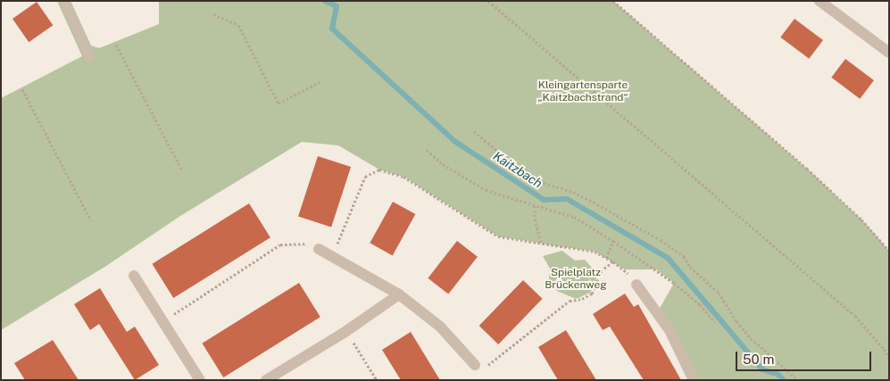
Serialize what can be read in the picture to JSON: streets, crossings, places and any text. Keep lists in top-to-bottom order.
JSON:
{
  "water": ["Kaitzbach"],
  "parks": ["Kleingartensparte „Kaitzbachstrand“", "Spielplatz Brückenweg"],
  "scale_bar": "50 m"
}
